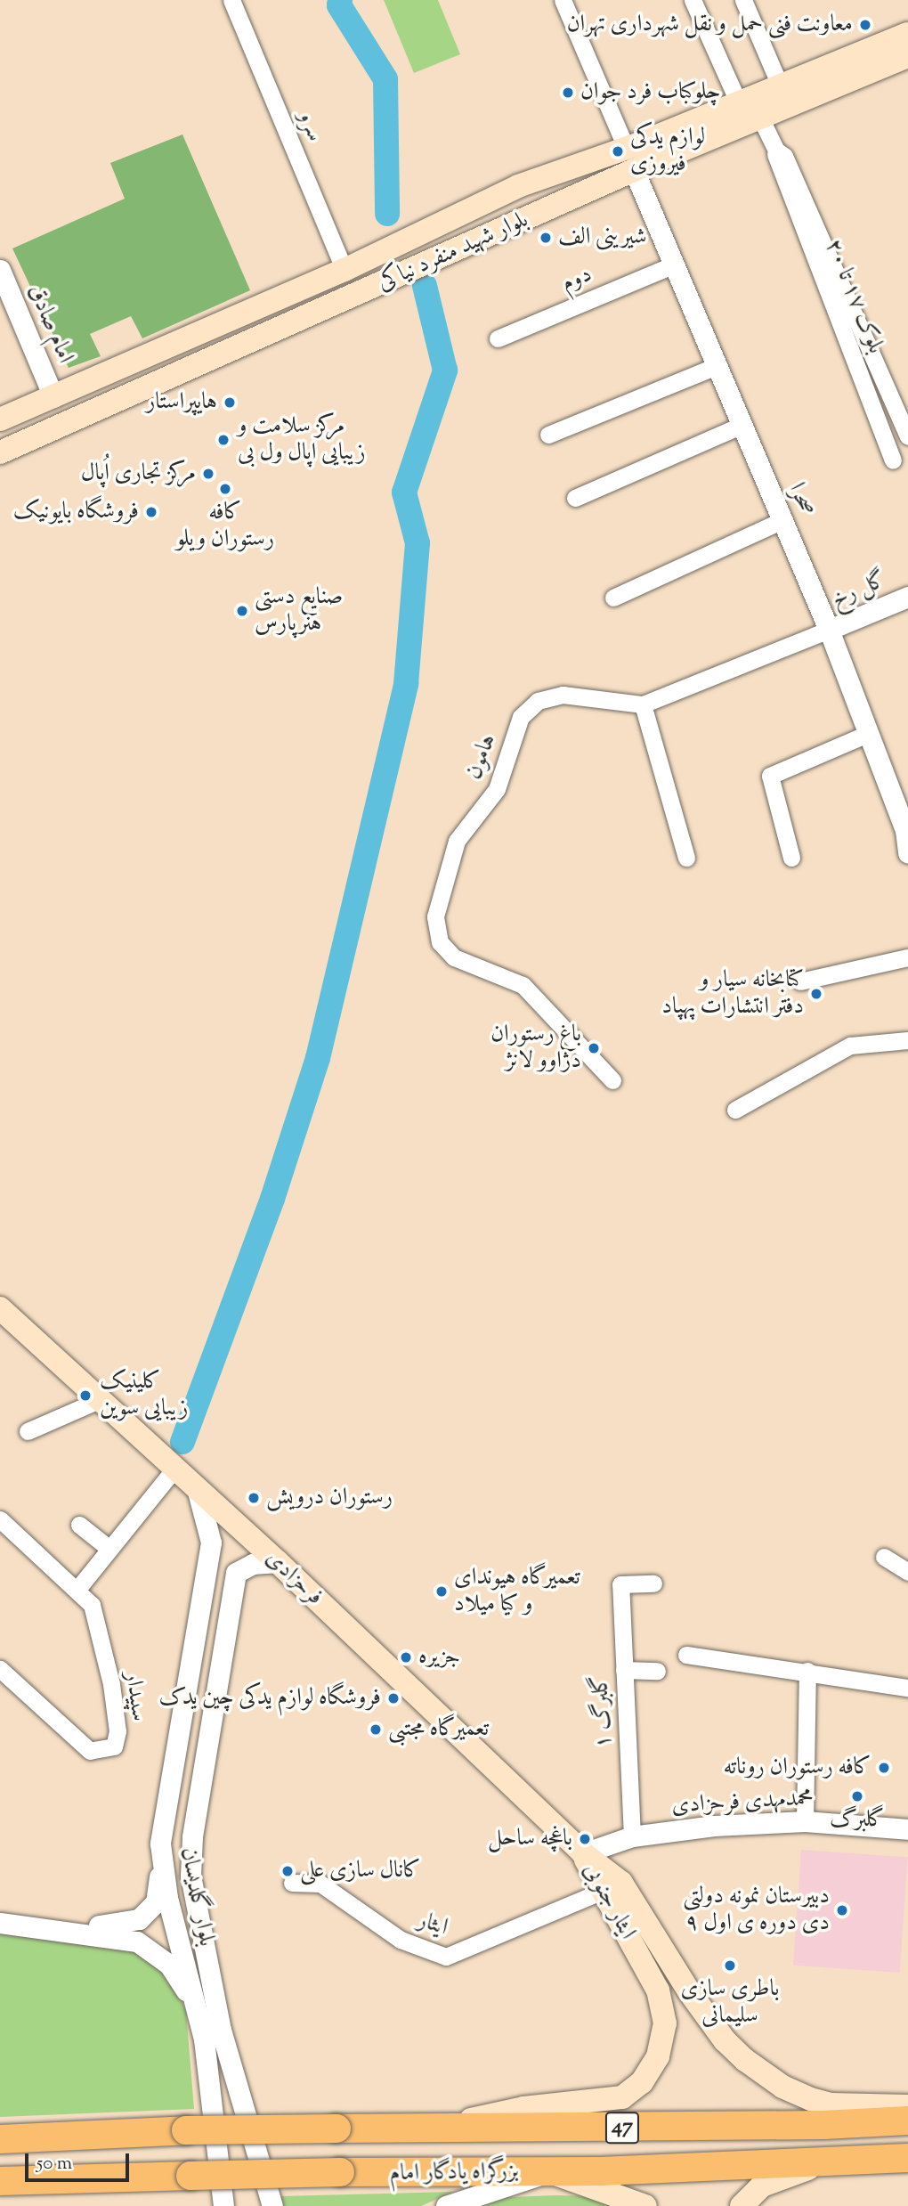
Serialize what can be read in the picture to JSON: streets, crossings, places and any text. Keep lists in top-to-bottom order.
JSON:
{
  "streets": {
    "highway": ["47", "بزرگراه یادگار امام"],
    "main road": ["بلوار شهید منفرد نیاکی", "فرحزادی", "ایثار جنوبی"],
    "street": [
      "سرو",
      "دوم",
      "بلوک ۱۷ تا ۲۰",
      "امام صادق",
      "صحرا",
      "گل رخ",
      "هامون",
      "سپیدار",
      "گلبرگ ۱",
      "محمدمهدی فرحزادی",
      "بلوار گلدیسان",
      "ایثار"
    ]
  },
  "crossings": [
    ["سرو", "بلوار شهید منفرد نیاکی"],
    ["بلوار شهید منفرد نیاکی", "امام صادق"],
    ["بلوار شهید منفرد نیاکی", "صحرا"],
    ["دوم", "صحرا"],
    ["صحرا", "گل رخ"],
    ["صحرا", "هامون"],
    ["گل رخ", "هامون"],
    ["فرحزادی", "محمدمهدی فرحزادی"],
    ["فرحزادی", "بلوار گلدیسان"],
    ["فرحزادی", "ایثار جنوبی"],
    ["گلبرگ ۱", "محمدمهدی فرحزادی"],
    ["محمدمهدی فرحزادی", "ایثار جنوبی"],
    ["ایثار جنوبی", "ایثار"],
    ["ایثار جنوبی", "بزرگراه یادگار امام"]
  ],
  "places": [
    "معاونت فنی حمل و نقل شهرداری تهران",
    "چلوکباب فرد جوان",
    "لوازم یدکى فیروزى",
    "شیرینی الف",
    "هایپراستار",
    "مرکز سلامت و زیبایی اپال ول بی",
    "مرکز تجاری اُپال",
    "کافه رستوران ویلو",
    "فروشگاه بایونیک",
    "صنایع دستی هنرپارس",
    "کتابخانه سیار و دفتر انتشارات پهپاد",
    "باغ رستوران دژاوو لانژ",
    "کلینیک زیبایی سوین",
    "رستوران درویش",
    "تعمیرگاه هیوندای و کیا میلاد",
    "جزیره",
    "فروشگاه لوازم یدکی چین یدک",
    "تعمیرگاه مجتبی",
    "کافه رستوران روناته",
    "گلبرگ",
    "باغچه ساحل",
    "کانال سازی علی",
    "دبیرستان نمونه دولتی ۹ دی دوره ی اول",
    "باطری سازی سلیمانی"
  ],
  "scale_bar": "50 m"
}
